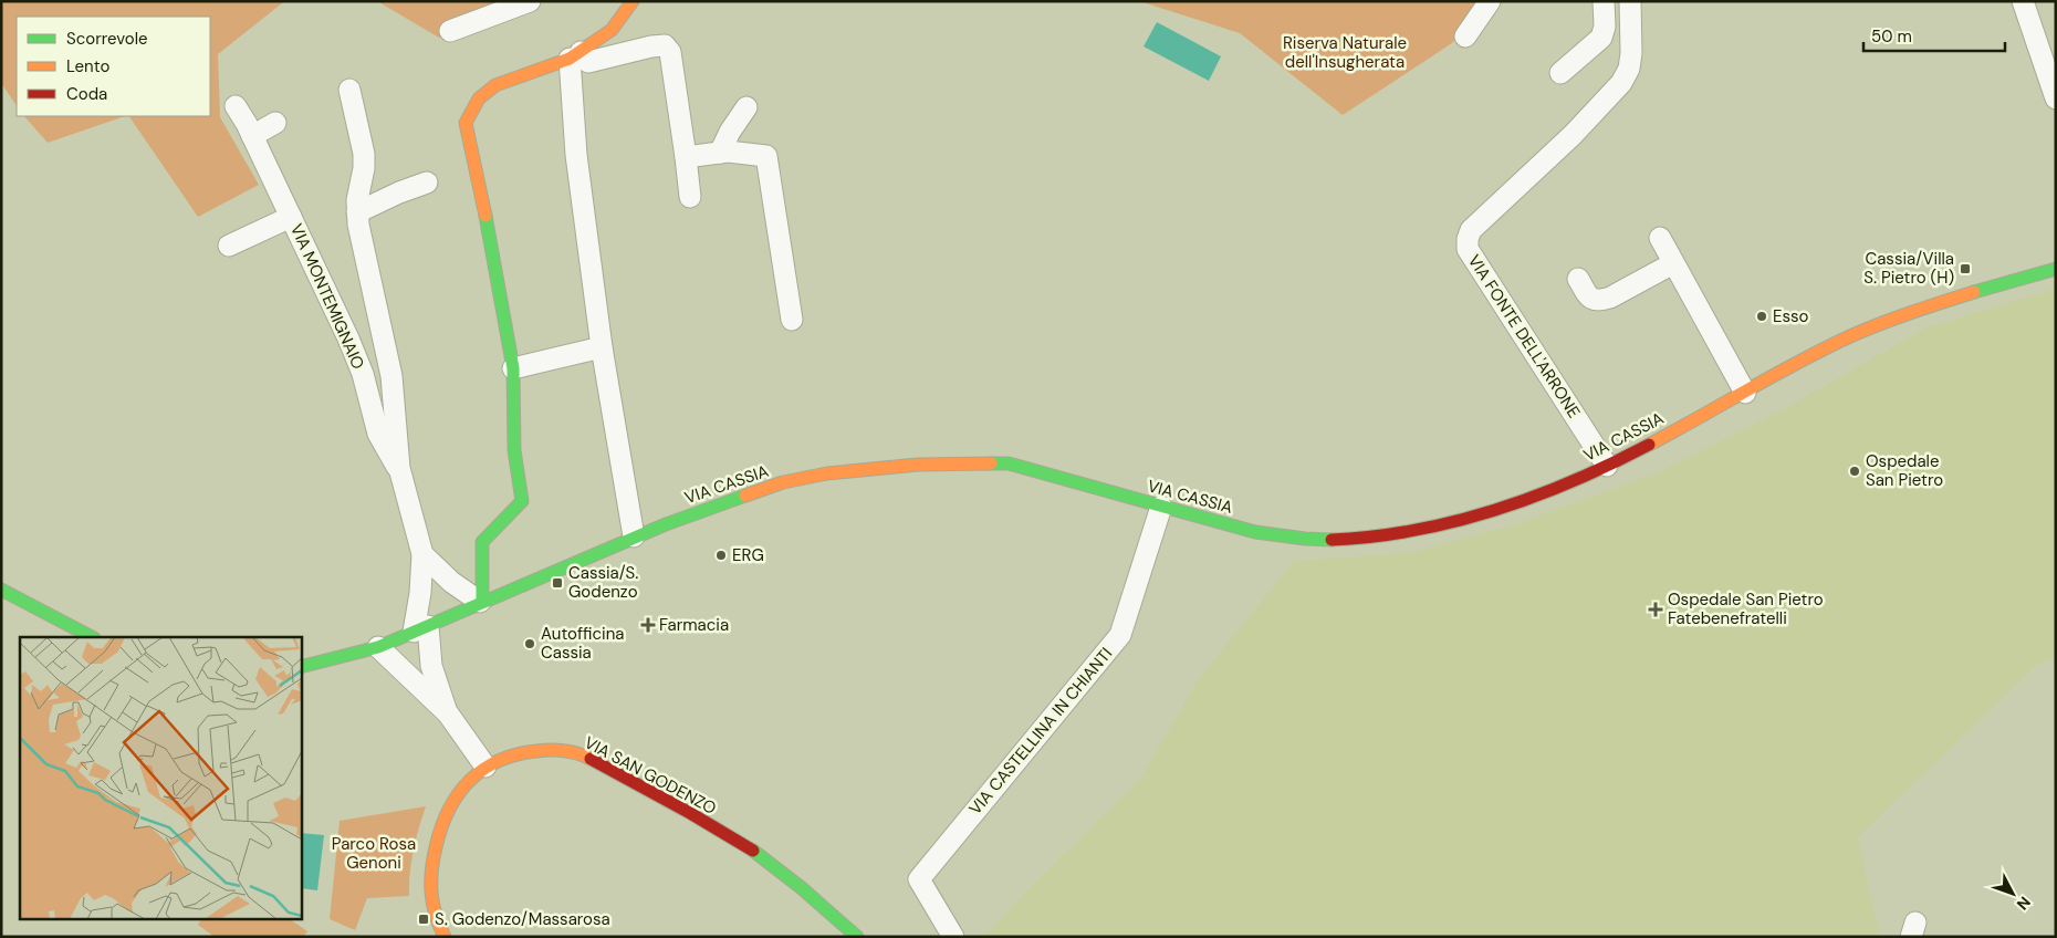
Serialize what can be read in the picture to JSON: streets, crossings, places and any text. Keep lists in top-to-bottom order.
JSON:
{
  "streets": {
    "main road": ["VIA CASSIA", "VIA SAN GODENZO"],
    "street": ["VIA MONTEMIGNAIO", "VIA FONTE DELL'ARRONE", "VIA CASTELLINA IN CHIANTI"]
  },
  "crossings": [
    ["VIA MONTEMIGNAIO", "VIA CASSIA"],
    ["VIA FONTE DELL'ARRONE", "VIA CASSIA"],
    ["VIA CASSIA", "VIA CASTELLINA IN CHIANTI"]
  ],
  "parks": ["Riserva Naturale dell'Insugherata", "Parco Rosa Genoni"],
  "places": {
    "transit": ["Cassia/Villa S. Pietro (H)", "Cassia/S. Godenzo", "S. Godenzo/Massarosa"],
    "other": [
      "Esso",
      "Ospedale San Pietro",
      "ERG",
      "Autofficina Cassia"
    ],
    "health": ["Ospedale San Pietro Fatebenefratelli", "Farmacia"]
  },
  "legend": ["Scorrevole", "Lento", "Coda"],
  "scale_bar": "50 m",
  "north": "bottom right"
}
